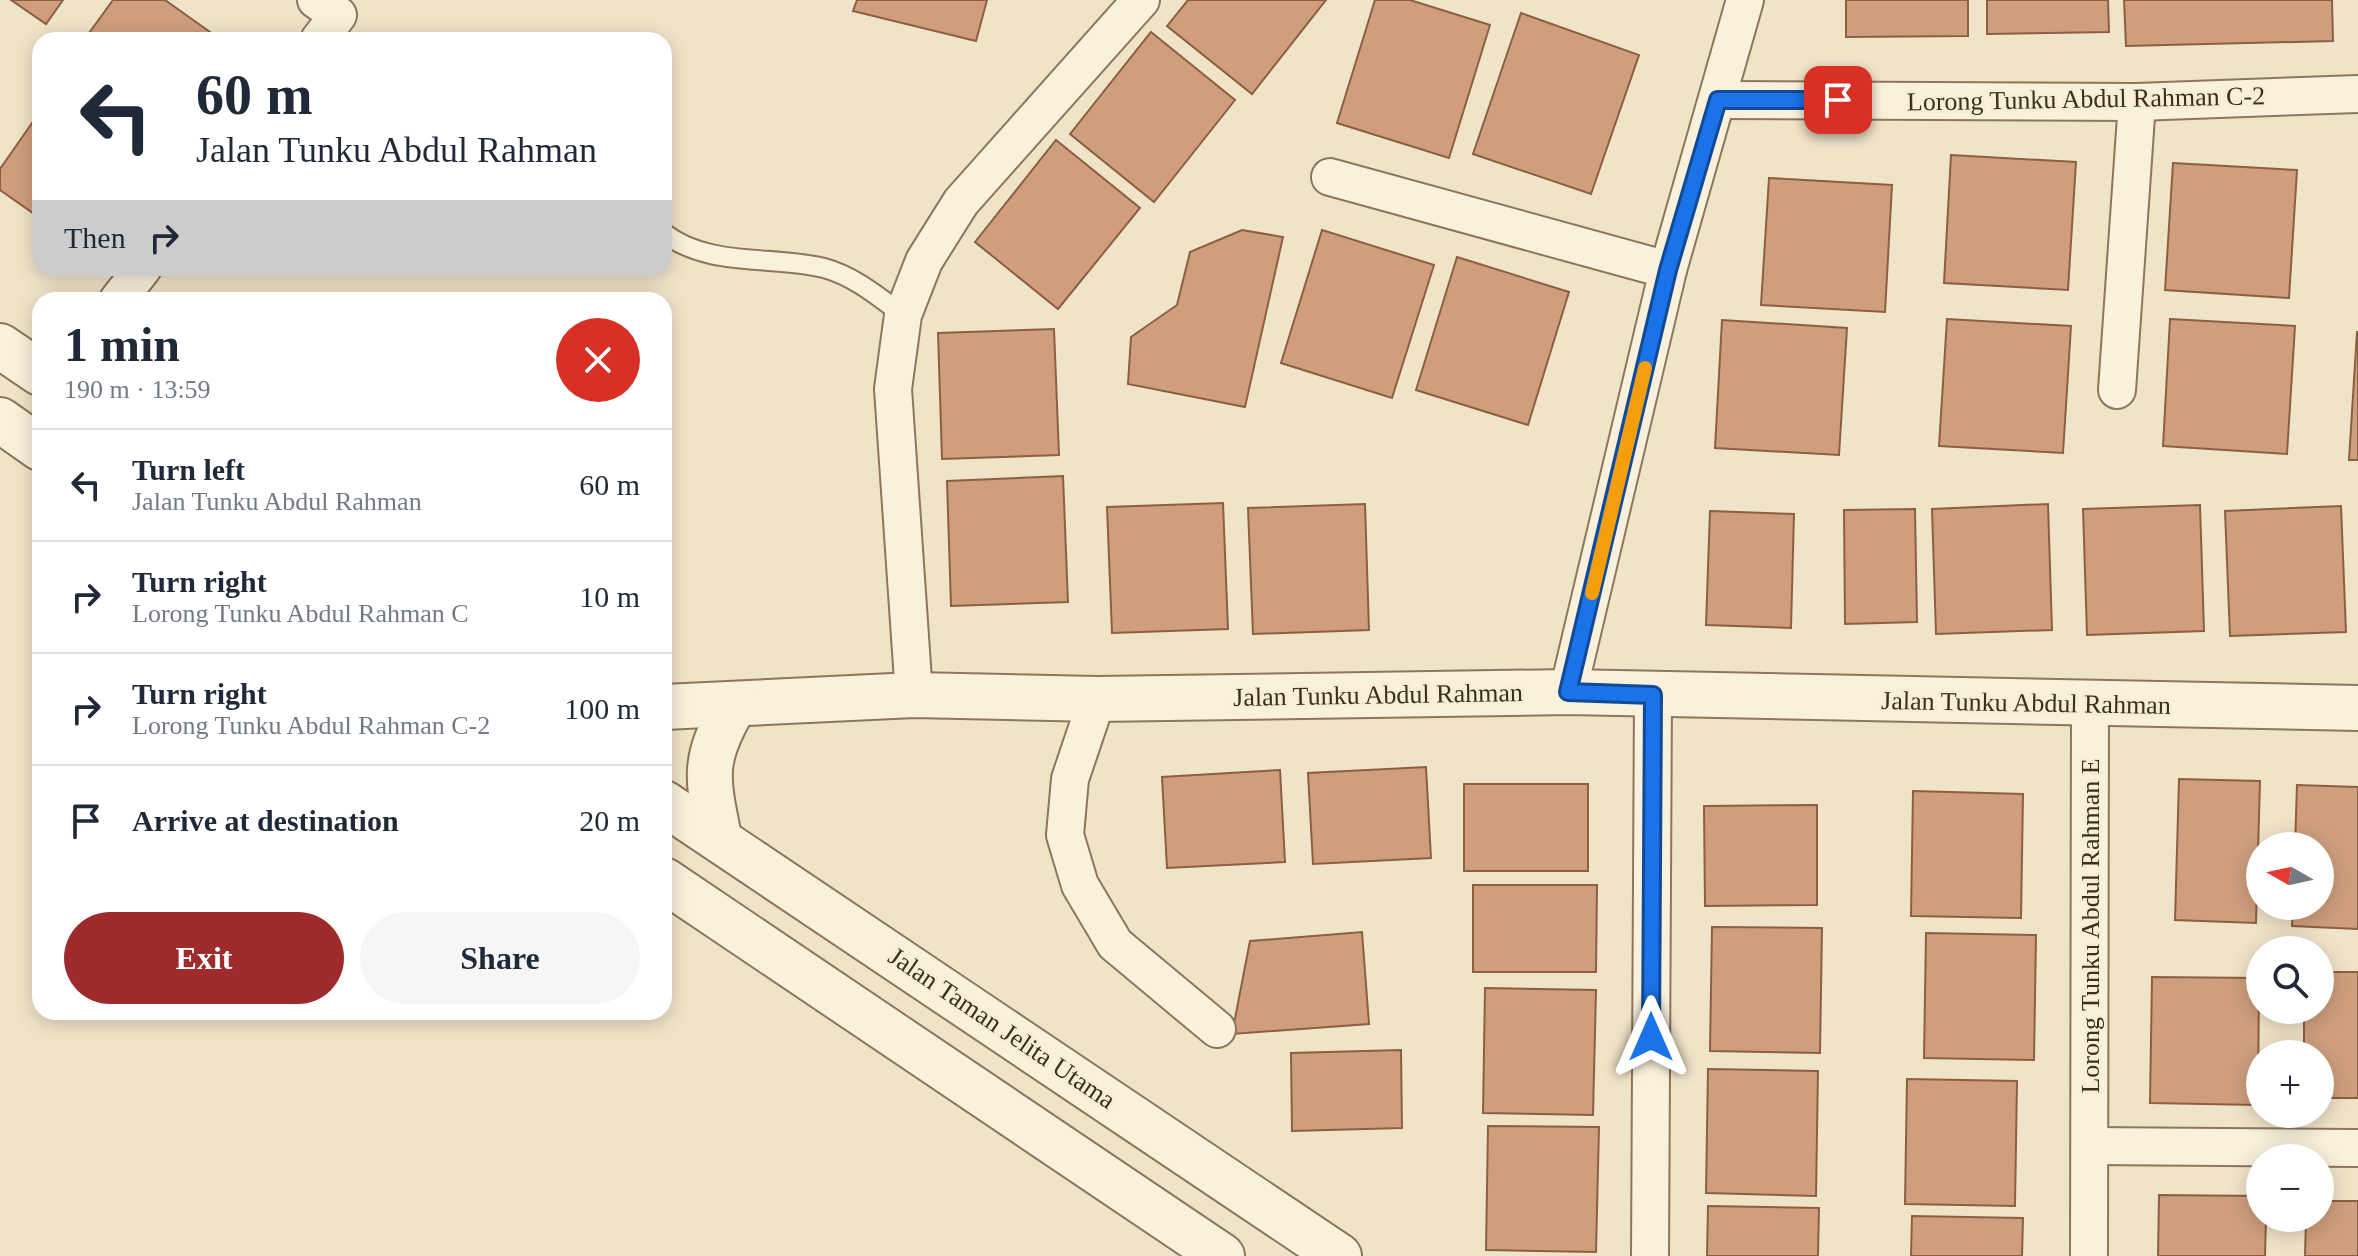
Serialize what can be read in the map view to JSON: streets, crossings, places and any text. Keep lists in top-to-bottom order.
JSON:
{
  "streets": {
    "street": [
      "Lorong Tunku Abdul Rahman C-2",
      "Jalan Tunku Abdul Rahman",
      "Lorong Tunku Abdul Rahman E",
      "Jalan Taman Jelita Utama"
    ]
  },
  "crossings": [
    ["Jalan Tunku Abdul Rahman", "Lorong Tunku Abdul Rahman E"]
  ],
  "north": "left",
  "page": {
    "turn": ["60 m", "Jalan Tunku Abdul Rahman"],
    "then": "Then",
    "heading": ["1 min", "190 m · 13:59"],
    "list": [
      {
        "name": "Turn left",
        "note": "Jalan Tunku Abdul Rahman",
        "value": "60 m"
      },
      {
        "name": "Turn right",
        "note": "Lorong Tunku Abdul Rahman C",
        "value": "10 m"
      },
      {
        "name": "Turn right",
        "note": "Lorong Tunku Abdul Rahman C-2",
        "value": "100 m"
      },
      {
        "name": "Arrive at destination",
        "value": "20 m"
      }
    ],
    "map_buttons": ["+", "−"],
    "buttons": ["Exit", "Share"]
  }
}
